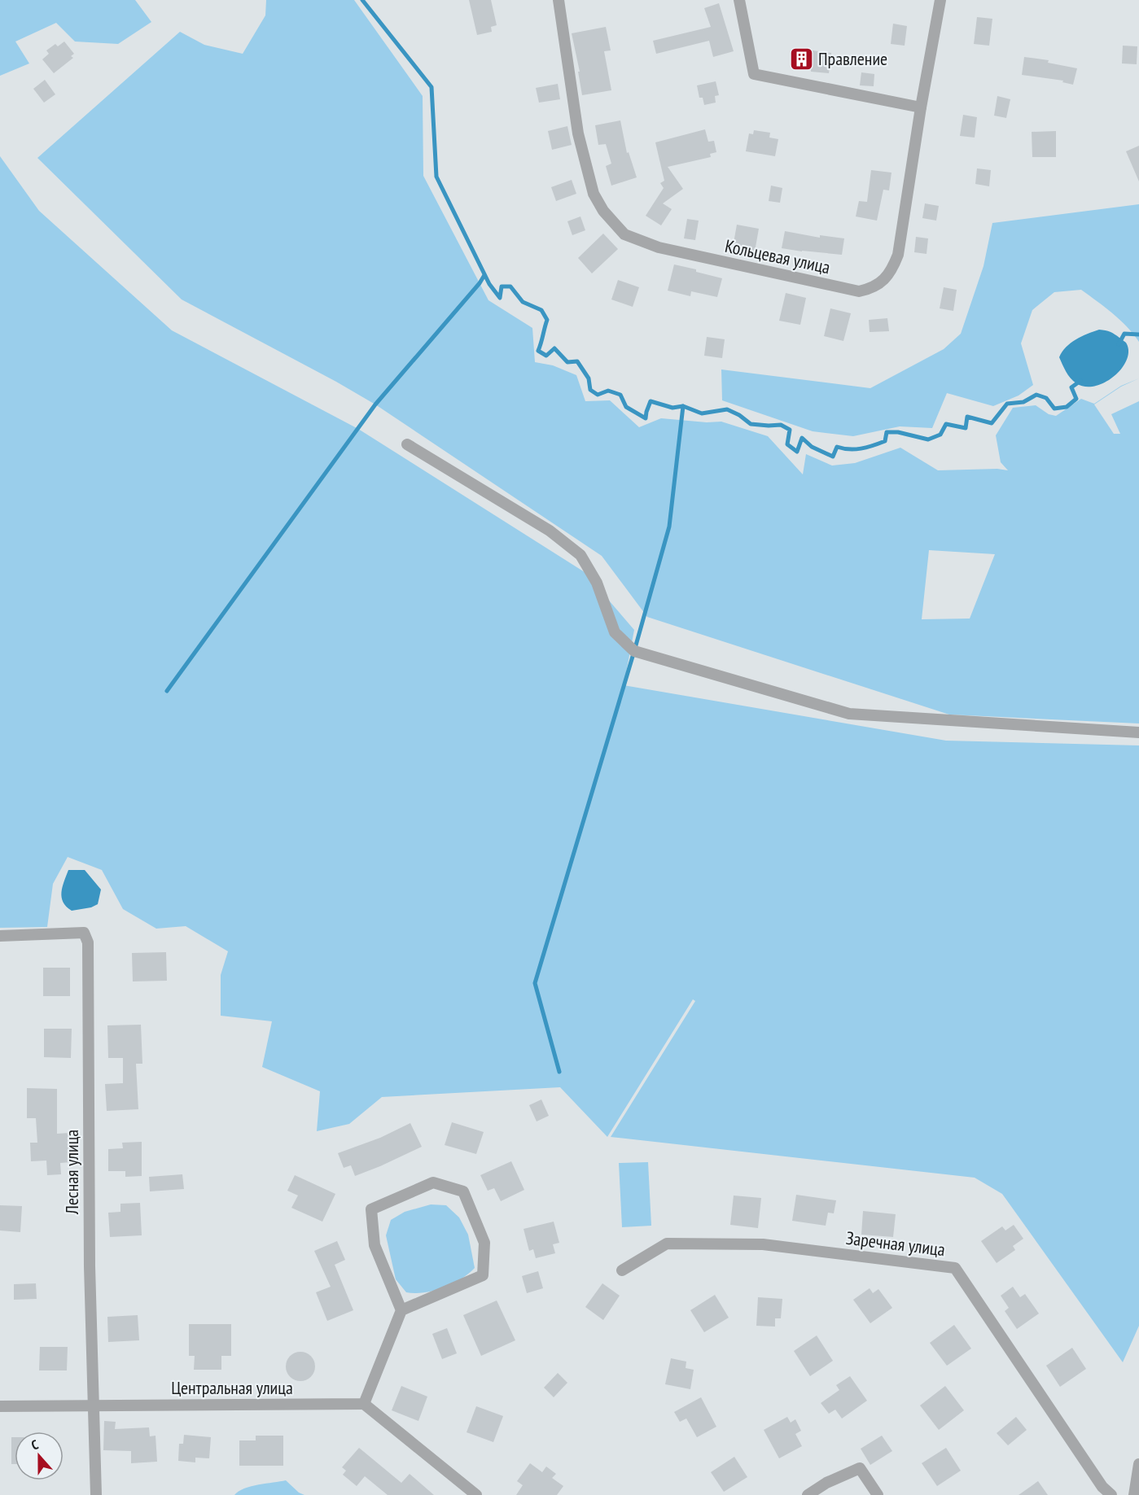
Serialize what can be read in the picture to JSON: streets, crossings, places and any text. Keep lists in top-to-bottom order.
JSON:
{
  "streets": {
    "street": [
      "Кольцевая улица",
      "Лесная улица",
      "Заречная улица",
      "Центральная улица"
    ]
  },
  "crossings": [
    ["Лесная улица", "Центральная улица"]
  ],
  "places": {
    "building": ["Правление"]
  },
  "north": "top"
}
